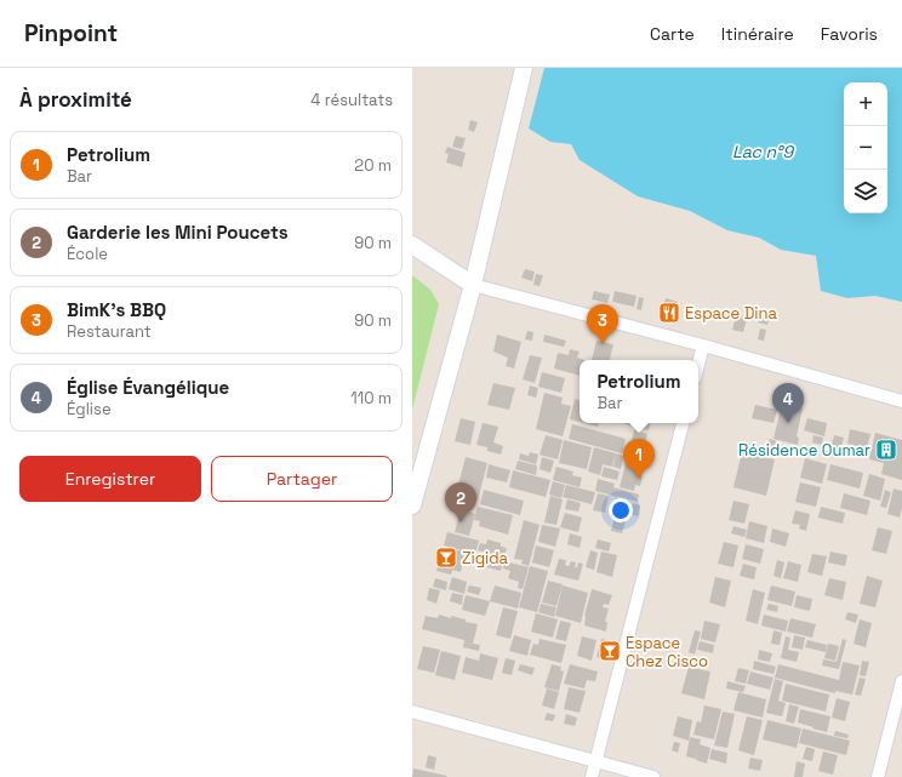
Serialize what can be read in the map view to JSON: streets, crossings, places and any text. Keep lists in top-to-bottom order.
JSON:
{
  "water": ["Lac n°9"],
  "places": {
    "restaurant": ["Espace Dina"],
    "building": ["Résidence Oumar"],
    "bar": ["Zigida", "Espace Chez Cisco"]
  },
  "page": {
    "header": "Pinpoint",
    "nav": ["Carte", "Itinéraire", "Favoris"],
    "heading": ["À proximité", "4 résultats"],
    "map_buttons": ["+", "−"],
    "list": [
      {
        "mark": "1",
        "name": "Petrolium",
        "note": "Bar",
        "value": "20 m"
      },
      {
        "mark": "2",
        "name": "Garderie les Mini Poucets",
        "note": "École",
        "value": "90 m"
      },
      {
        "mark": "3",
        "name": "BimK's BBQ",
        "note": "Restaurant",
        "value": "90 m"
      },
      {
        "mark": "4",
        "name": "Église Évangélique",
        "note": "Église",
        "value": "110 m"
      }
    ],
    "pins": [
      "3",
      "4",
      "1",
      "2"
    ],
    "popup": ["Petrolium", "Bar"],
    "buttons": ["Enregistrer", "Partager"]
  }
}
